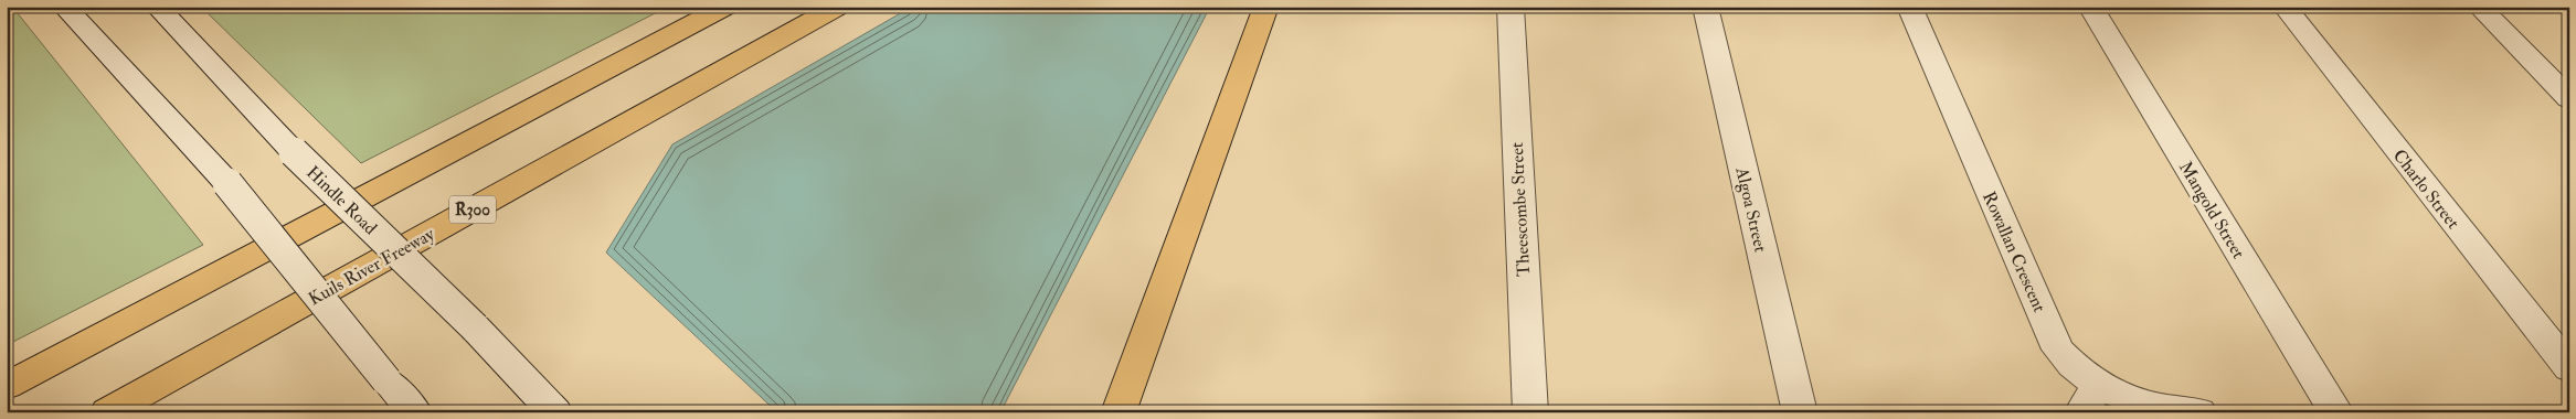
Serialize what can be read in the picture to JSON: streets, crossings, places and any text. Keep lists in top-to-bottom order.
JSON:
{
  "streets": {
    "highway": ["R300", "Kuils River Freeway"],
    "street": [
      "Charlo Street",
      "Hindle Road",
      "Theescombe Street",
      "Algoa Street",
      "Mangold Street",
      "Rowallan Crescent"
    ]
  }
}
